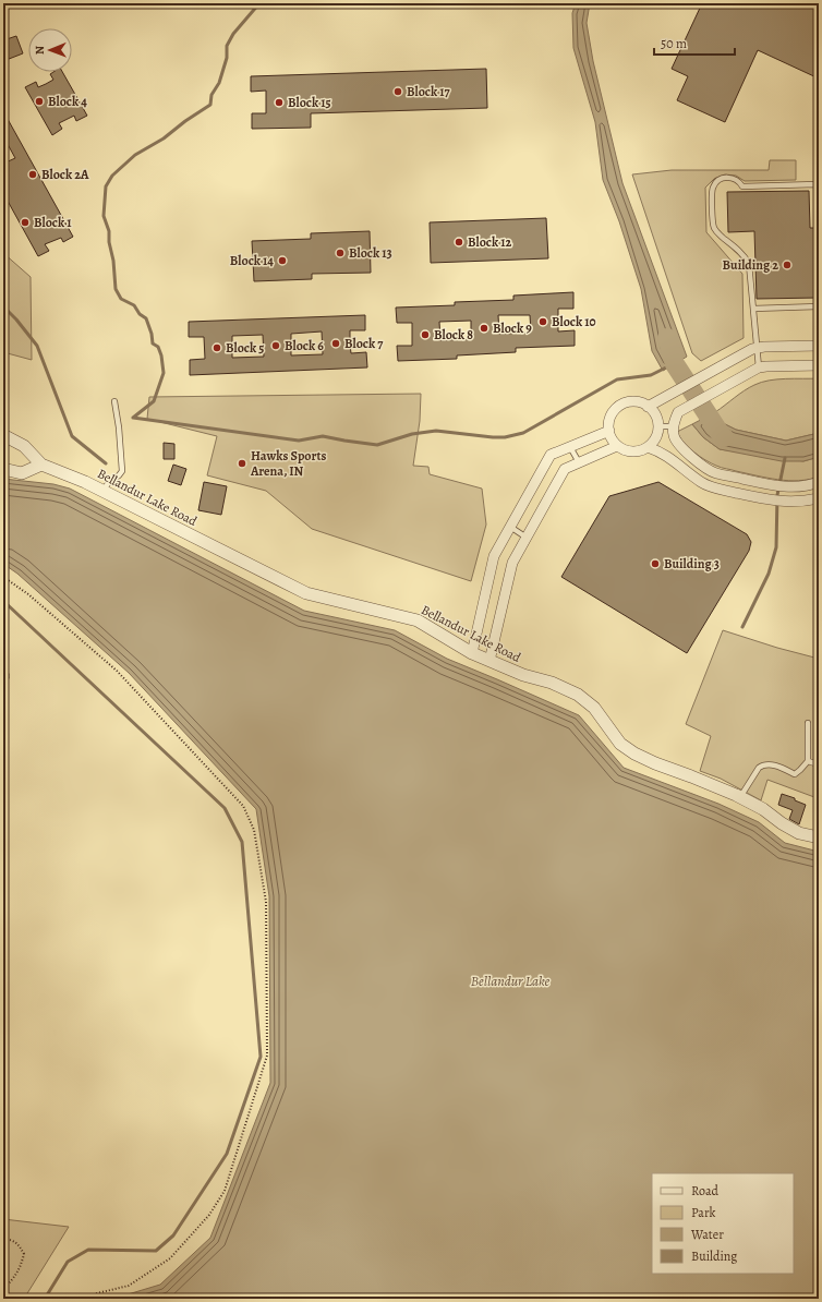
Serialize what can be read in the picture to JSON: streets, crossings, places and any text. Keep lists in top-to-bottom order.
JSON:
{
  "streets": {
    "street": ["Bellandur Lake Road"]
  },
  "water": ["Bellandur Lake"],
  "places": [
    "Block 17",
    "Block 4",
    "Block 15",
    "Block 2A",
    "Block 1",
    "Block 12",
    "Block 13",
    "Block 14",
    "Building 2",
    "Block 10",
    "Block 9",
    "Block 8",
    "Block 7",
    "Block 6",
    "Block 5",
    "Hawks Sports Arena, IN",
    "Building 3"
  ],
  "legend": [
    "Road",
    "Park",
    "Water",
    "Building"
  ],
  "scale_bar": "50 m",
  "north": "left"
}
